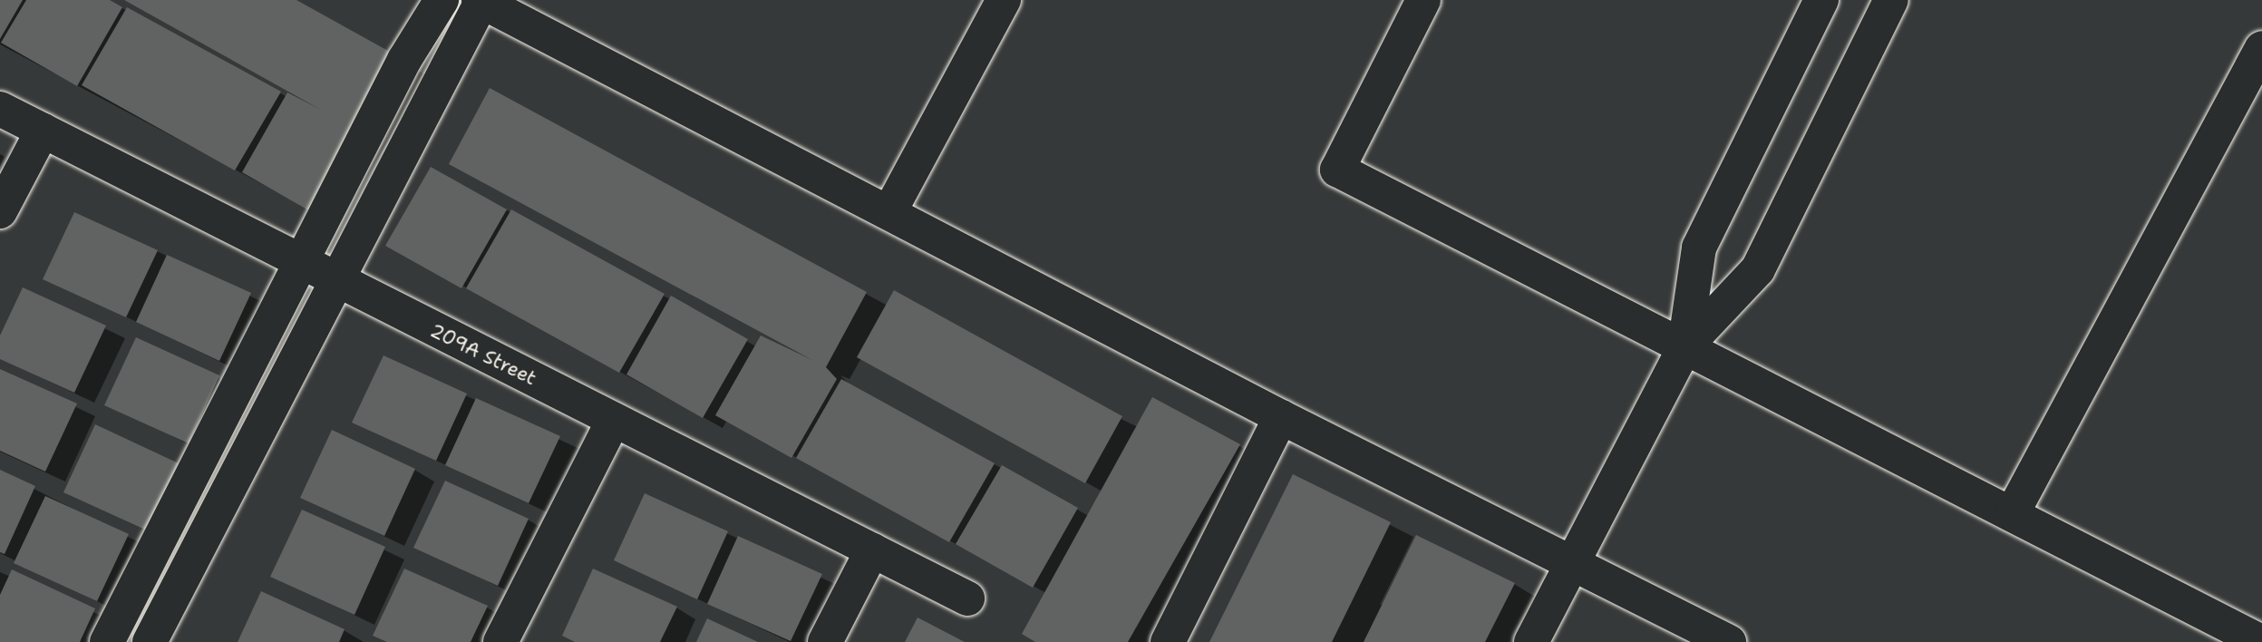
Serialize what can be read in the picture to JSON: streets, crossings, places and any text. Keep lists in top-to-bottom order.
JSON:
{
  "streets": {
    "street": ["209A Street"]
  }
}
